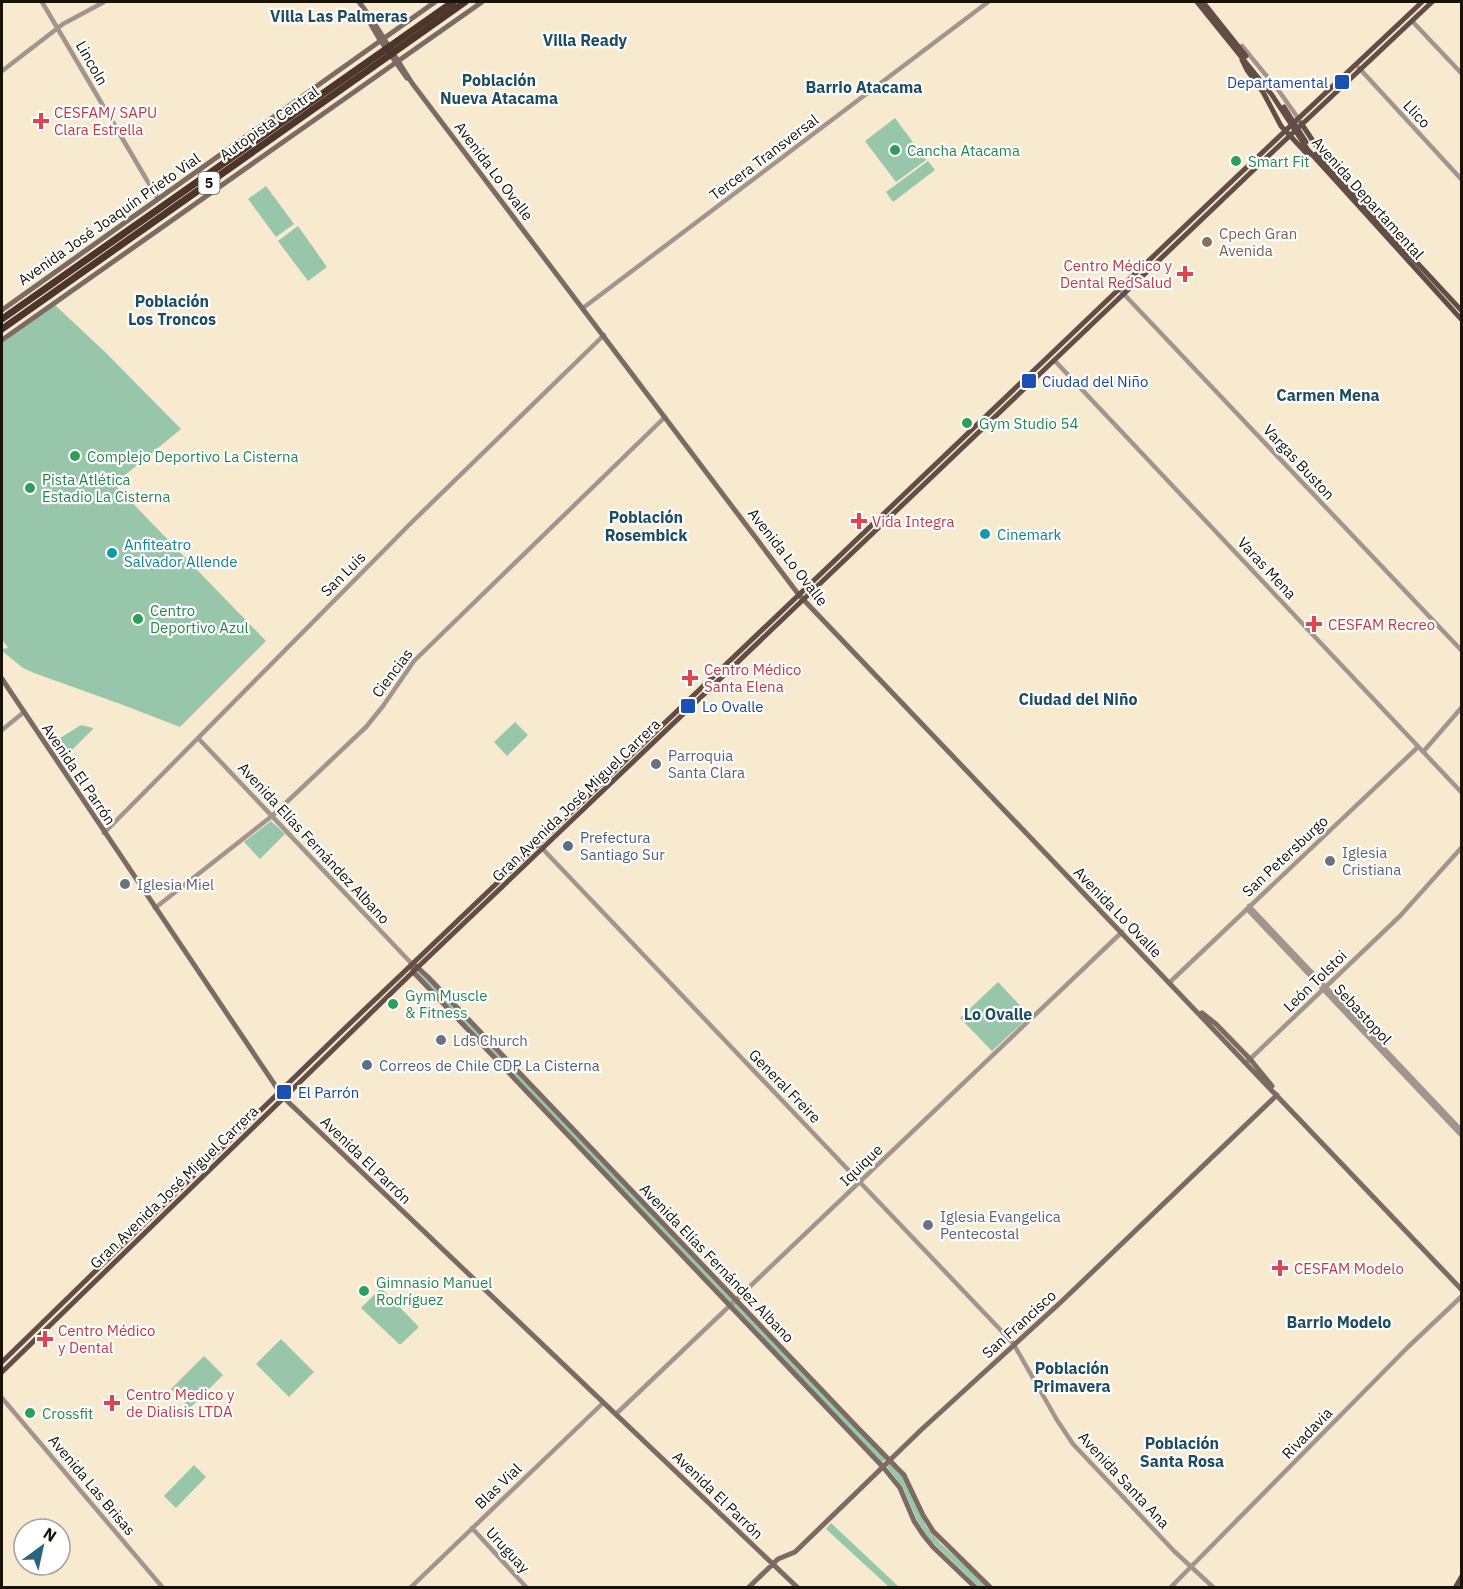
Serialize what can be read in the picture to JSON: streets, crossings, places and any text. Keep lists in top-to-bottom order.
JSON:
{
  "streets": {
    "highway": ["Autopista Central", "5"],
    "main road": [
      "Avenida Lo Ovalle",
      "Avenida Departamental",
      "Avenida José Joaquín Prieto Vial",
      "Avenida El Parrón",
      "Gran Avenida José Miguel Carrera",
      "Avenida Elías Fernández Albano",
      "San Francisco"
    ],
    "street": [
      "Lincoln",
      "Llico",
      "Tercera Transversal",
      "Vargas Buston",
      "Varas Mena",
      "San Luis",
      "Ciencias",
      "San Petersburgo",
      "León Tolstoi",
      "Sebastopol",
      "General Freire",
      "Iquique",
      "Rivadavia",
      "Avenida Santa Ana",
      "Avenida Las Brisas",
      "Blas Vial",
      "Uruguay"
    ]
  },
  "crossings": [
    ["Lincoln", "Avenida José Joaquín Prieto Vial"],
    ["Llico", "Gran Avenida José Miguel Carrera"],
    ["Tercera Transversal", "Avenida Lo Ovalle"],
    ["Avenida Lo Ovalle", "Avenida José Joaquín Prieto Vial"],
    ["Avenida Lo Ovalle", "San Luis"],
    ["Avenida Lo Ovalle", "Ciencias"],
    ["Avenida Lo Ovalle", "Gran Avenida José Miguel Carrera"],
    ["Avenida Lo Ovalle", "San Petersburgo"],
    ["Avenida Lo Ovalle", "León Tolstoi"],
    ["Avenida Lo Ovalle", "Iquique"],
    ["Avenida Lo Ovalle", "San Francisco"],
    ["Avenida Departamental", "Gran Avenida José Miguel Carrera"],
    ["Vargas Buston", "Gran Avenida José Miguel Carrera"],
    ["Varas Mena", "Gran Avenida José Miguel Carrera"],
    ["Varas Mena", "San Petersburgo"],
    ["San Luis", "Avenida El Parrón"],
    ["San Luis", "Avenida Elías Fernández Albano"],
    ["Ciencias", "Avenida El Parrón"],
    ["Ciencias", "Avenida Elías Fernández Albano"],
    ["Avenida El Parrón", "Gran Avenida José Miguel Carrera"],
    ["Avenida El Parrón", "Iquique"],
    ["Avenida El Parrón", "San Francisco"],
    ["Avenida El Parrón", "Blas Vial"],
    ["Gran Avenida José Miguel Carrera", "Avenida Elías Fernández Albano"],
    ["Gran Avenida José Miguel Carrera", "General Freire"],
    ["Avenida Elías Fernández Albano", "Iquique"],
    ["Avenida Elías Fernández Albano", "San Francisco"],
    ["San Petersburgo", "Sebastopol"],
    ["León Tolstoi", "Sebastopol"],
    ["General Freire", "Iquique"],
    ["General Freire", "San Francisco"],
    ["General Freire", "Avenida Santa Ana"],
    ["San Francisco", "Avenida Santa Ana"],
    ["Rivadavia", "Avenida Santa Ana"],
    ["Blas Vial", "Uruguay"]
  ],
  "districts": [
    "Villa Las Palmeras",
    "Villa Ready",
    "Población Nueva Atacama",
    "Barrio Atacama",
    "Población Los Troncos",
    "Carmen Mena",
    "Población Rosembick",
    "Ciudad del Niño",
    "Lo Ovalle",
    "Barrio Modelo",
    "Población Primavera",
    "Población Santa Rosa"
  ],
  "places": {
    "transit": [
      "Departamental",
      "Ciudad del Niño",
      "Lo Ovalle",
      "El Parrón"
    ],
    "health": [
      "CESFAM/ SAPU Clara Estrella",
      "Centro Médico y Dental RedSalud",
      "Vida Integra",
      "CESFAM Recreo",
      "Centro Médico Santa Elena",
      "CESFAM Modelo",
      "Centro Médico y Dental",
      "Centro Medico y de Dialisis LTDA"
    ],
    "other": [
      "Cancha Atacama",
      "Smart Fit",
      "Cpech Gran Avenida",
      "Gym Studio 54",
      "Complejo Deportivo La Cisterna",
      "Pista Atlética Estadio La Cisterna",
      "Cinemark",
      "Anfiteatro Salvador Allende",
      "Centro Deportivo Azul",
      "Parroquia Santa Clara",
      "Prefectura Santiago Sur",
      "Iglesia Cristiana",
      "Iglesia Miel",
      "Gym Muscle & Fitness",
      "Lds Church",
      "Correos de Chile CDP La Cisterna",
      "Iglesia Evangelica Pentecostal",
      "Gimnasio Manuel Rodríguez",
      "Crossfit"
    ]
  },
  "north": "top right"
}
